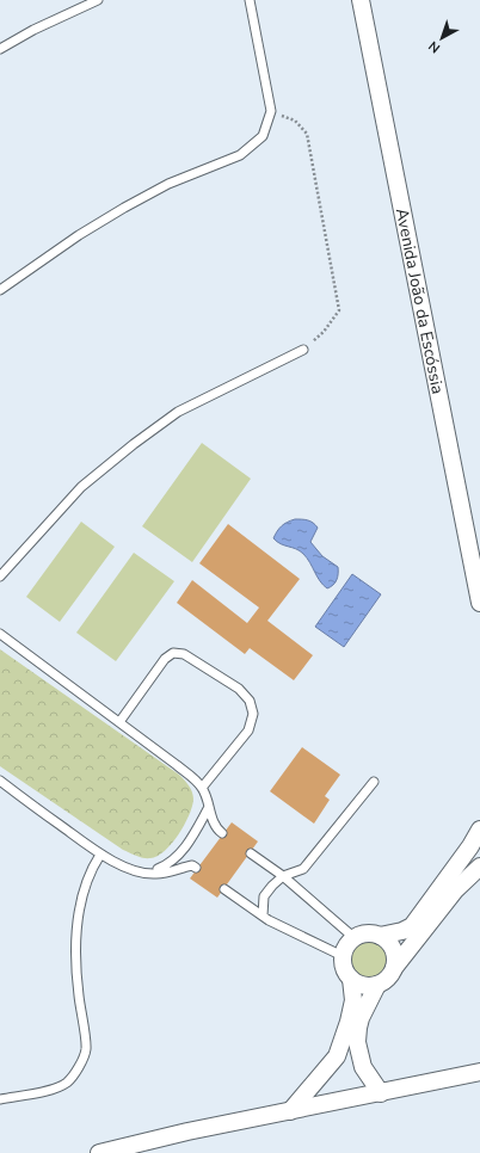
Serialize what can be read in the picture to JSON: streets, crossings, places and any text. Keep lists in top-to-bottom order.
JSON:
{
  "streets": {
    "street": ["Avenida João da Escóssia"]
  },
  "north": "bottom left"
}
